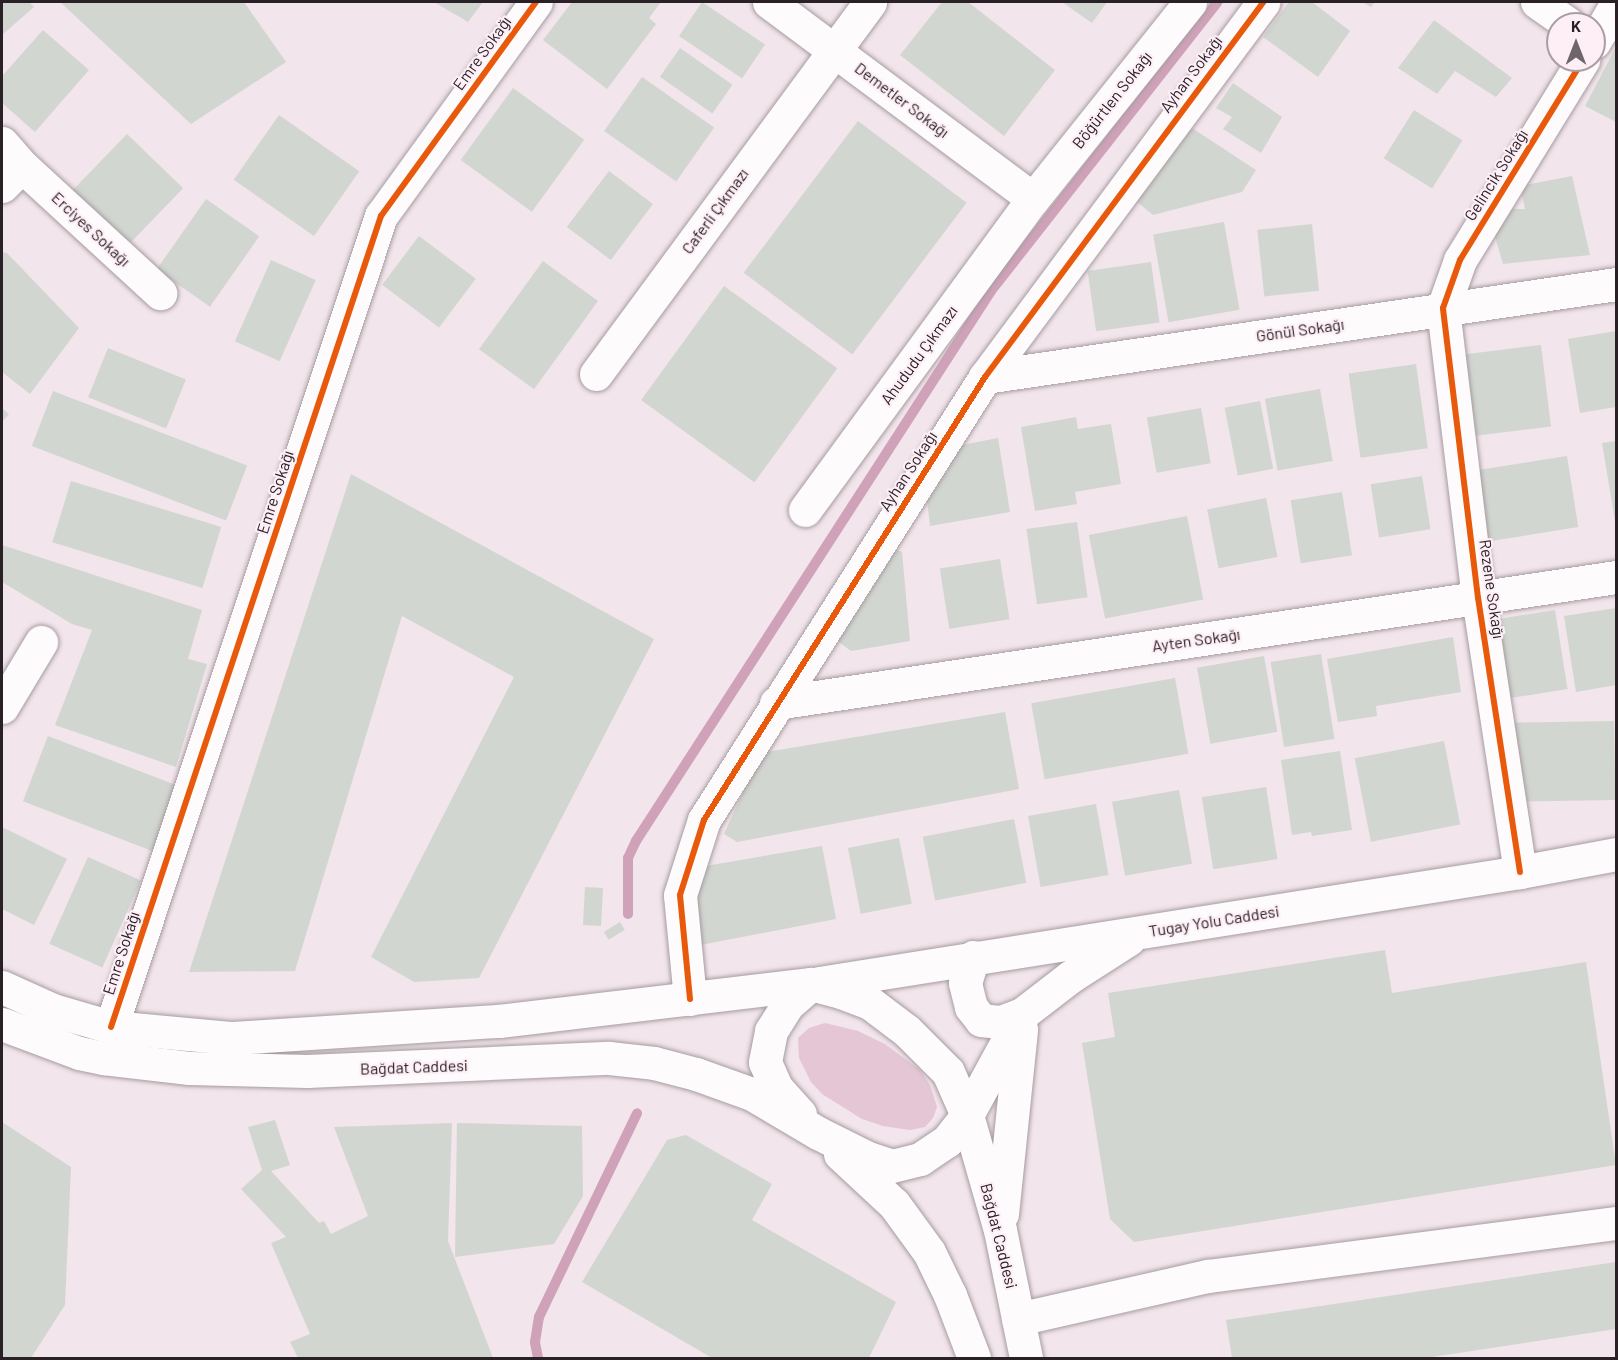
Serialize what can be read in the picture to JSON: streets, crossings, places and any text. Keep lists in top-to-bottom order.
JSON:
{
  "streets": {
    "street": [
      "Emre Sokağı",
      "Ayhan Sokağı",
      "Demetler Sokağı",
      "Böğürtlen Sokağı",
      "Gelincik Sokağı",
      "Caferli Çıkmazı",
      "Erciyes Sokağı",
      "Gönül Sokağı",
      "Ahududu Çıkmazı",
      "Rezene Sokağı",
      "Ayten Sokağı",
      "Tugay Yolu Caddesi",
      "Bağdat Caddesi"
    ]
  },
  "crossings": [
    ["Emre Sokağı", "Bağdat Caddesi"],
    ["Ayhan Sokağı", "Gönül Sokağı"],
    ["Ayhan Sokağı", "Ayten Sokağı"],
    ["Ayhan Sokağı", "Bağdat Caddesi"],
    ["Demetler Sokağı", "Böğürtlen Sokağı"],
    ["Demetler Sokağı", "Caferli Çıkmazı"],
    ["Demetler Sokağı", "Ahududu Çıkmazı"],
    ["Böğürtlen Sokağı", "Ahududu Çıkmazı"],
    ["Gelincik Sokağı", "Gönül Sokağı"],
    ["Gelincik Sokağı", "Rezene Sokağı"],
    ["Gönül Sokağı", "Rezene Sokağı"],
    ["Rezene Sokağı", "Ayten Sokağı"],
    ["Rezene Sokağı", "Tugay Yolu Caddesi"],
    ["Tugay Yolu Caddesi", "Bağdat Caddesi"]
  ],
  "north": "top"
}
